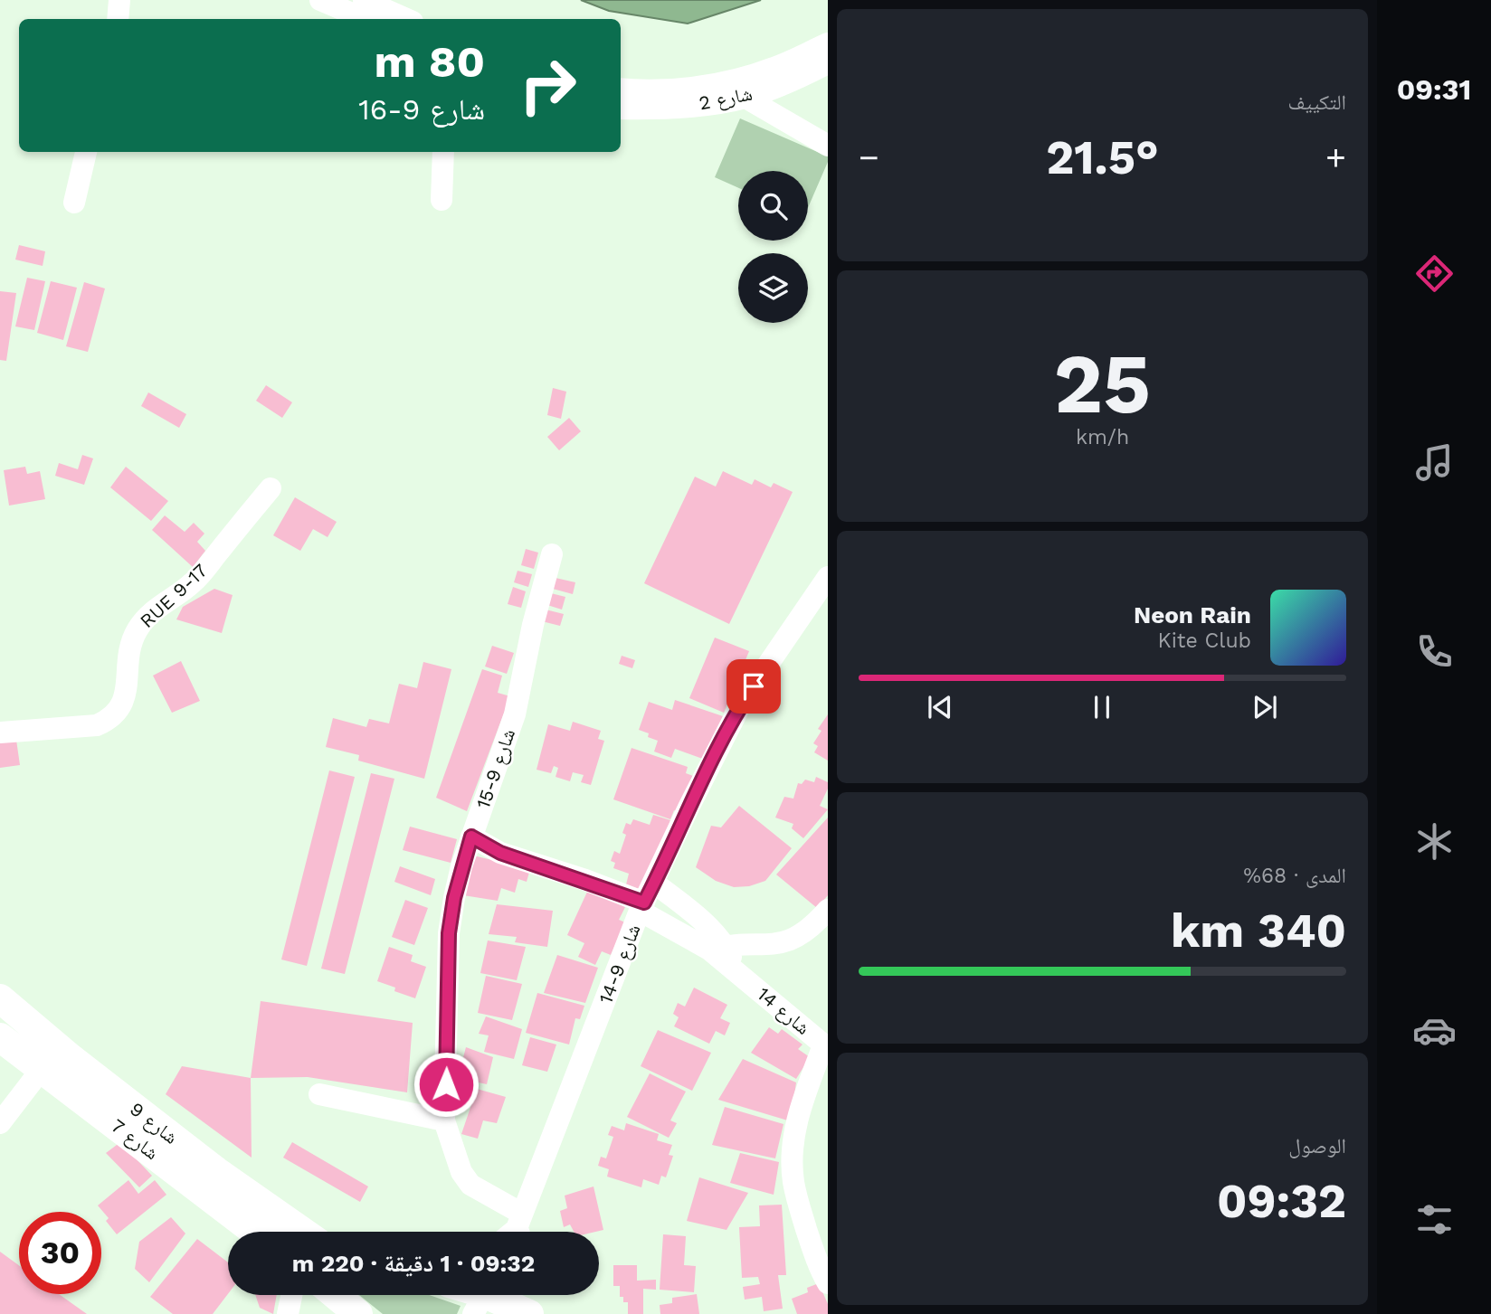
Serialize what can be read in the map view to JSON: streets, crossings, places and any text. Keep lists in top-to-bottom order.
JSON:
{
  "streets": {
    "main road": ["شارع 9", "شارع 7"],
    "street": [
      "شارع 2",
      "RUE 9-17",
      "شارع 9-15",
      "شارع 9-14",
      "شارع 14"
    ]
  },
  "page": {
    "tabs": "09:31",
    "tile": [
      "التكييف",
      ["25", "km/h"],
      ["المدى · 68%", "340 km"],
      ["الوصول", "09:32"]
    ],
    "turn": ["80 m", "شارع 9-16"],
    "heat": ["−", "21.5°", "+"],
    "song": ["Neon Rain", "Kite Club"],
    "limit": "30",
    "trip": "09:32 · 1 دقيقة · 220 m"
  }
}
